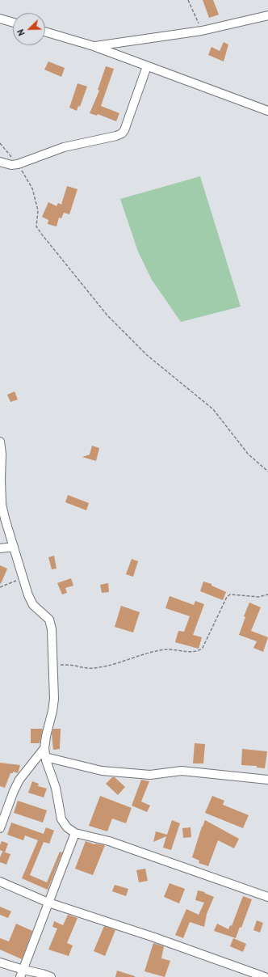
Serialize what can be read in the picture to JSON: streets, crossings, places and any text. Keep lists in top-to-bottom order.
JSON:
{
  "north": "bottom left"
}
